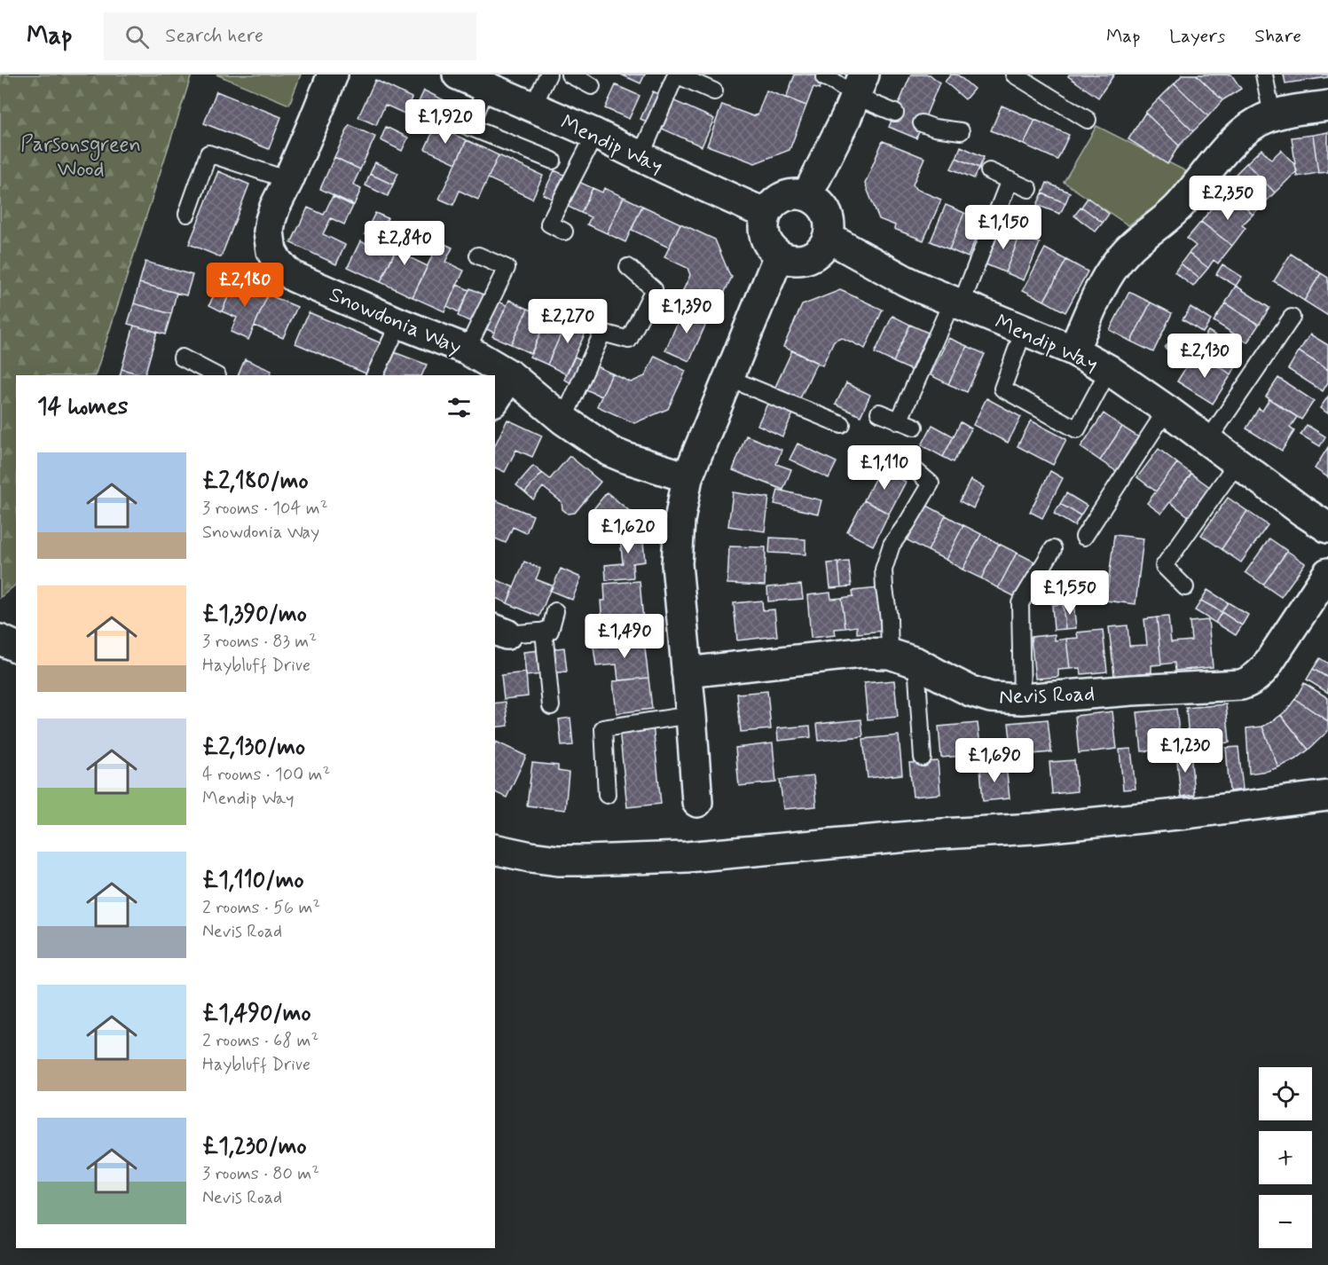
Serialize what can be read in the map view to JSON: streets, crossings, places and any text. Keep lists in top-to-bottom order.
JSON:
{
  "streets": {
    "street": ["Mendip Way", "Snowdonia Way", "Nevis Road"]
  },
  "parks": ["Parsonsgreen Wood"],
  "page": {
    "header": "Map",
    "search": "Search here",
    "nav": ["Map", "Layers", "Share"],
    "price": [
      "£1,920",
      "£2,350",
      "£1,150",
      "£2,840",
      "£2,180",
      "£1,390",
      "£2,270",
      "£2,130",
      "£1,110",
      "£1,620",
      "£1,550",
      "£1,490",
      "£1,230",
      "£1,690"
    ],
    "heading": "14 homes",
    "list": [
      {
        "name": "£2,180/mo",
        "note": "3 rooms · 104 m² · Snowdonia Way"
      },
      {
        "name": "£1,390/mo",
        "note": "3 rooms · 83 m² · Haybluff Drive"
      },
      {
        "name": "£2,130/mo",
        "note": "4 rooms · 100 m² · Mendip Way"
      },
      {
        "name": "£1,110/mo",
        "note": "2 rooms · 56 m² · Nevis Road"
      },
      {
        "name": "£1,490/mo",
        "note": "2 rooms · 68 m² · Haybluff Drive"
      },
      {
        "name": "£1,230/mo",
        "note": "3 rooms · 80 m² · Nevis Road"
      }
    ],
    "map_buttons": ["+", "−"]
  }
}
